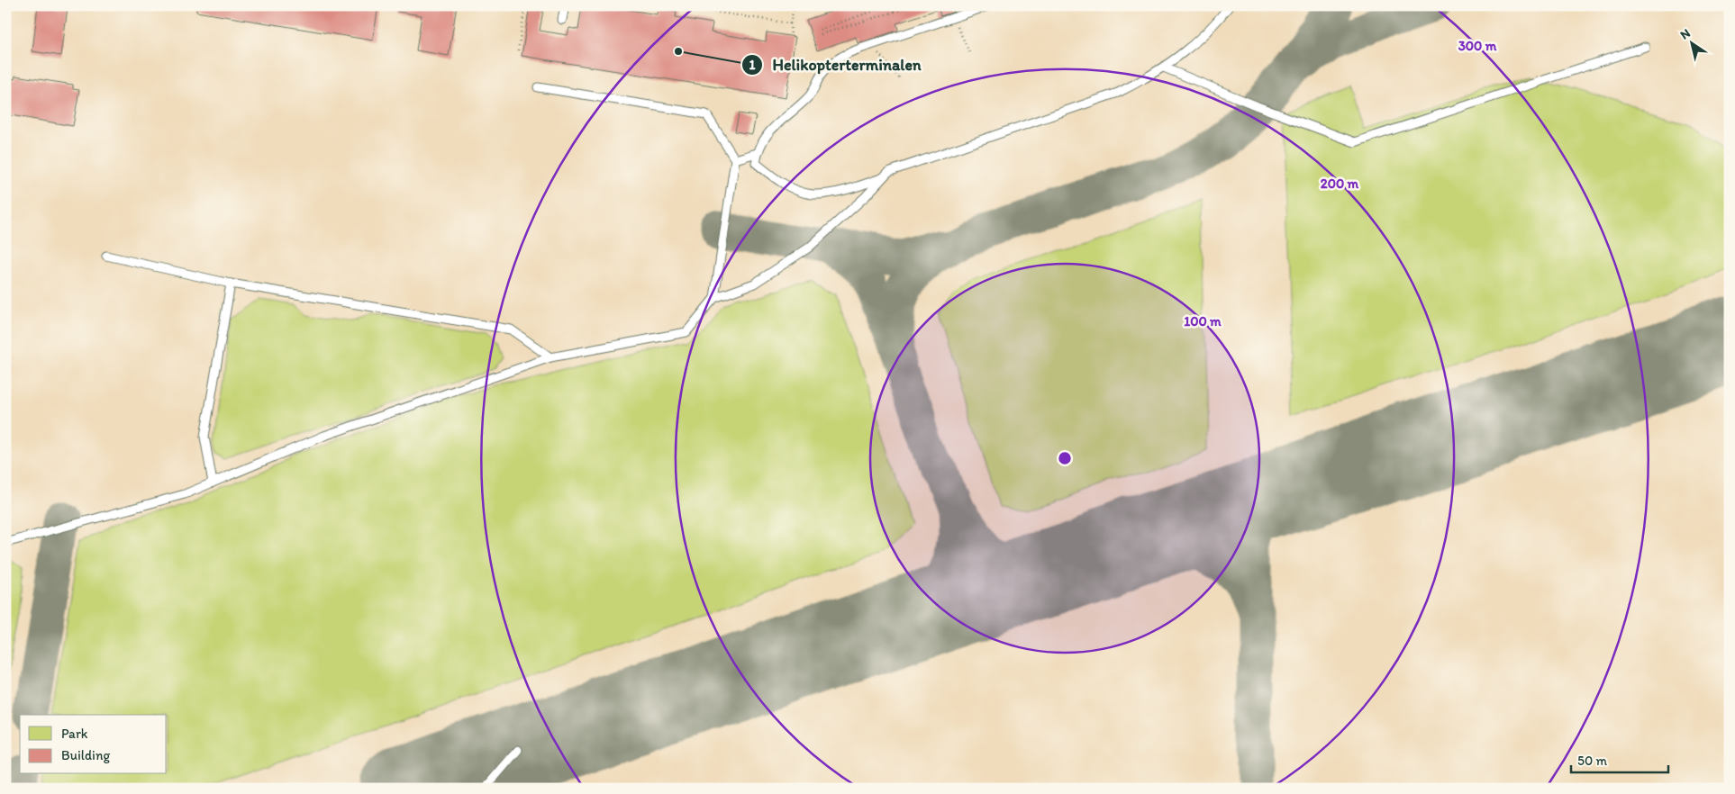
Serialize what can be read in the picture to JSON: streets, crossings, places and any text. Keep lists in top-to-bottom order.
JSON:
{
  "places": ["Helikopterterminalen"],
  "legend": ["Park", "Building"],
  "scale_bar": "50 m",
  "north": "top left",
  "rings": ["300 m", "200 m", "100 m"]
}
